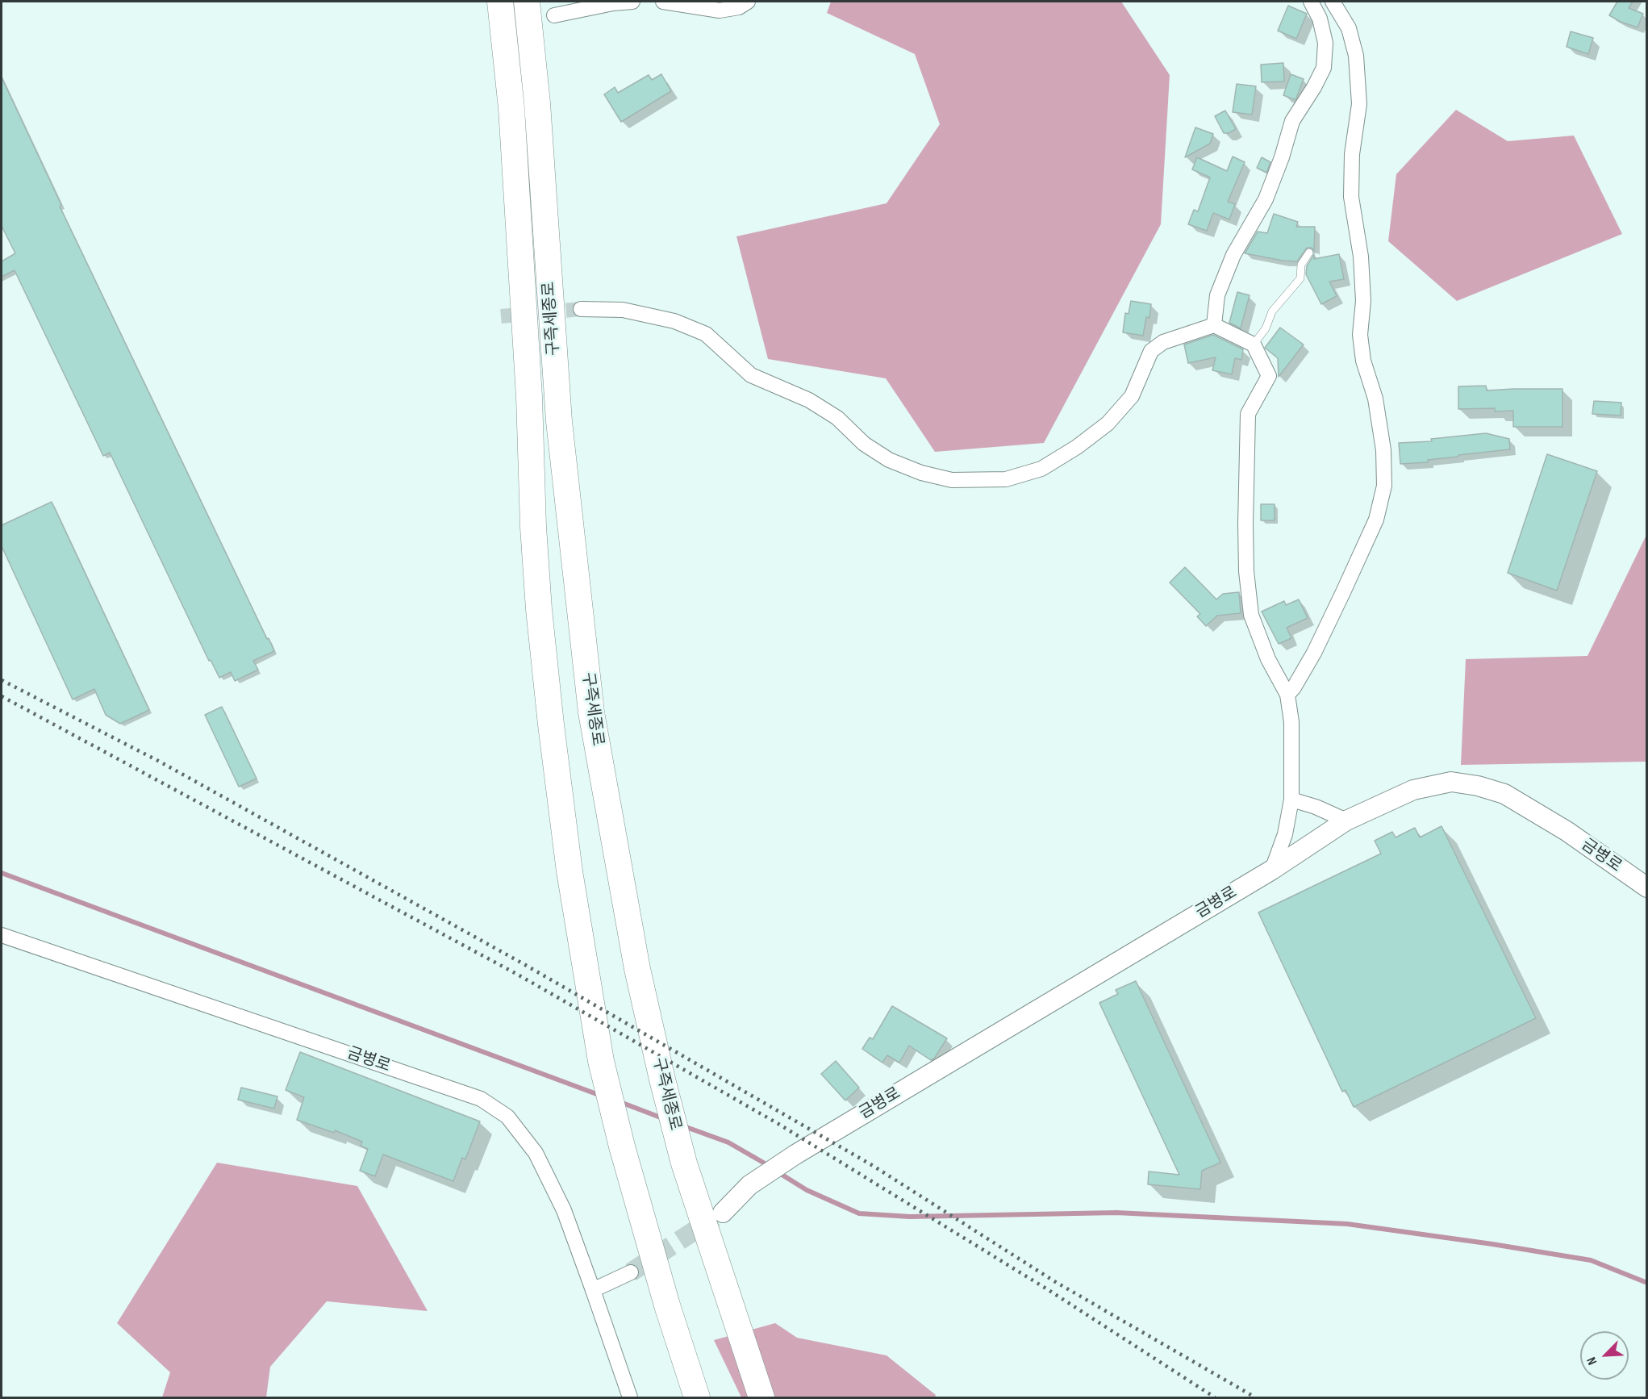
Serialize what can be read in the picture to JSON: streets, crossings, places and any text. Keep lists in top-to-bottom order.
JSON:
{
  "streets": {
    "highway": ["구즉세종로"],
    "street": ["금병로"]
  },
  "north": "bottom left"
}
